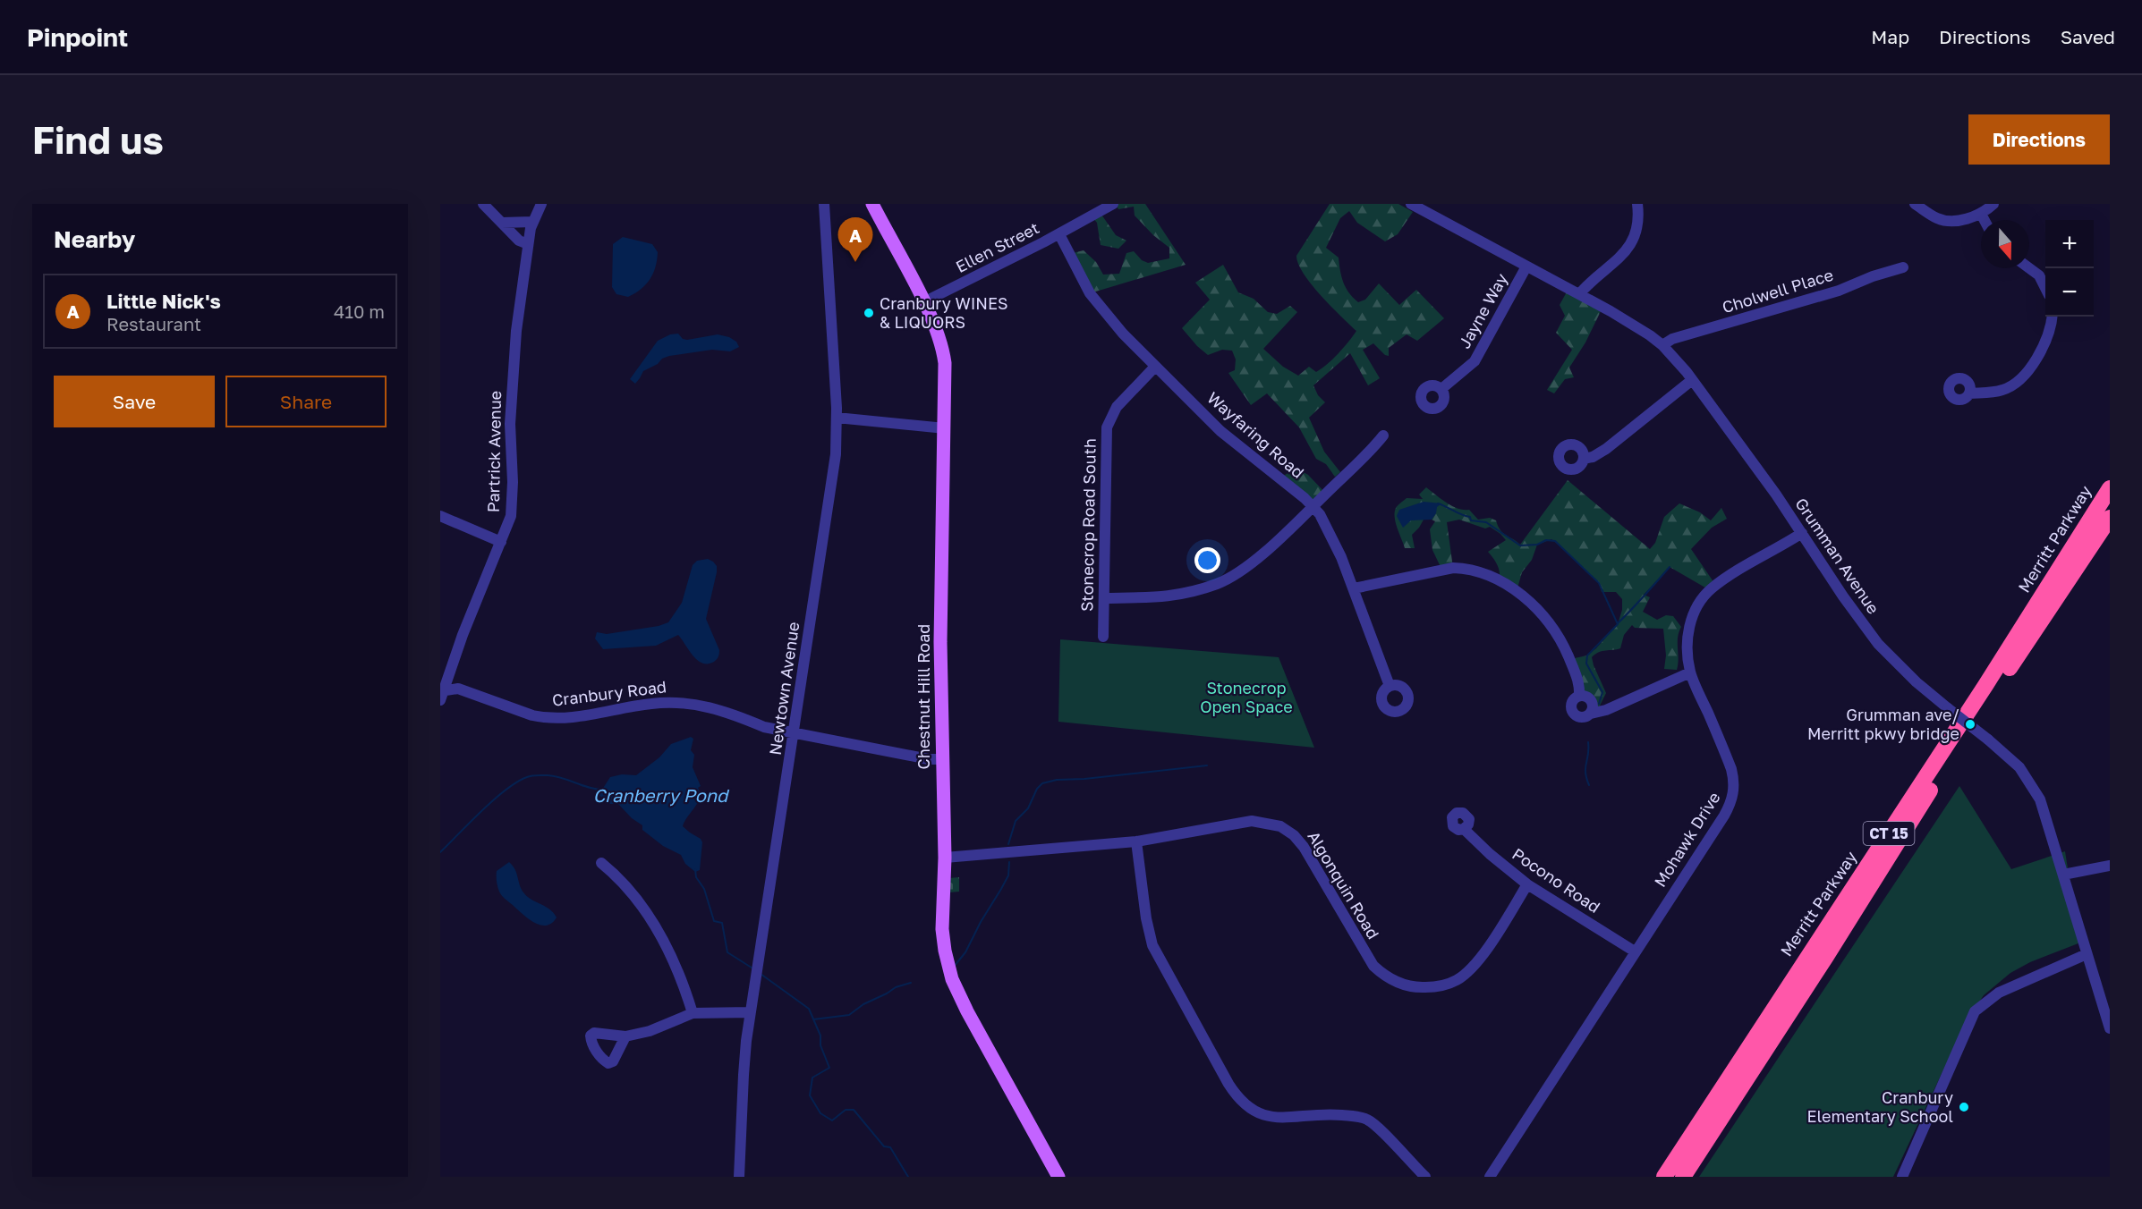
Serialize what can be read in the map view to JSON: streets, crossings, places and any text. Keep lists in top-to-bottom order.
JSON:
{
  "streets": {
    "highway": ["Merritt Parkway", "CT 15"],
    "main road": ["Chestnut Hill Road"],
    "street": [
      "Ellen Street",
      "Cholwell Place",
      "Jayne Way",
      "Wayfaring Road",
      "Partrick Avenue",
      "Stonecrop Road South",
      "Grumman Avenue",
      "Newtown Avenue",
      "Cranbury Road",
      "Mohawk Drive",
      "Pocono Road",
      "Algonquin Road"
    ]
  },
  "crossings": [
    ["Ellen Street", "Wayfaring Road"],
    ["Ellen Street", "Chestnut Hill Road"],
    ["Cholwell Place", "Grumman Avenue"],
    ["Jayne Way", "Grumman Avenue"],
    ["Wayfaring Road", "Stonecrop Road South"],
    ["Partrick Avenue", "Cranbury Road"],
    ["Grumman Avenue", "Mohawk Drive"],
    ["Newtown Avenue", "Cranbury Road"],
    ["Cranbury Road", "Chestnut Hill Road"],
    ["Chestnut Hill Road", "Algonquin Road"],
    ["Mohawk Drive", "Pocono Road"],
    ["Pocono Road", "Algonquin Road"]
  ],
  "water": ["Cranberry Pond"],
  "parks": ["Stonecrop Open Space"],
  "places": ["Cranbury WINES & LIQUORS", "Grumman ave/ Merritt pkwy bridge", "Cranbury Elementary School"],
  "north": "bottom",
  "page": {
    "header": "Pinpoint",
    "nav": ["Map", "Directions", "Saved"],
    "buttons": [
      "Directions",
      ["Save", "Share"]
    ],
    "title": "Find us",
    "heading": "Nearby",
    "pins": "A",
    "map_buttons": ["+", "−"],
    "list": [
      {
        "mark": "A",
        "name": "Little Nick's",
        "note": "Restaurant",
        "value": "410 m"
      }
    ]
  }
}
